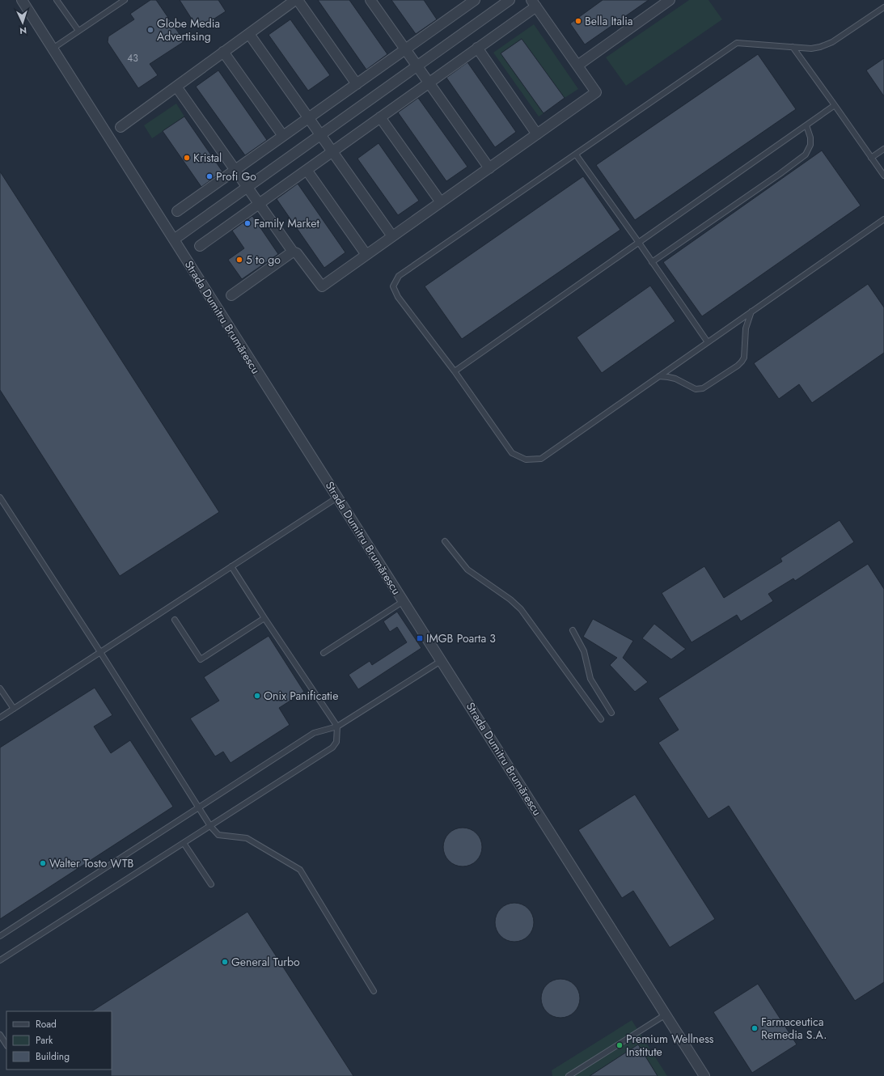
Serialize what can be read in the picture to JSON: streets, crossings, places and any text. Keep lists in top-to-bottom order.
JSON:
{
  "streets": {
    "street": ["Strada Dumitru Brumărescu"]
  },
  "places": {
    "other": [
      "Bella Italia",
      "Globe Media Advertising",
      "Kristal",
      "Profi Go",
      "Family Market",
      "5 to go",
      "Onix Panificatie",
      "Walter Tosto WTB",
      "General Turbo",
      "Farmaceutica Remedia S.A.",
      "Premium Wellness Institute"
    ],
    "transit": ["IMGB Poarta 3"]
  },
  "house_numbers": ["43"],
  "legend": ["Road", "Park", "Building"],
  "north": "bottom"
}
